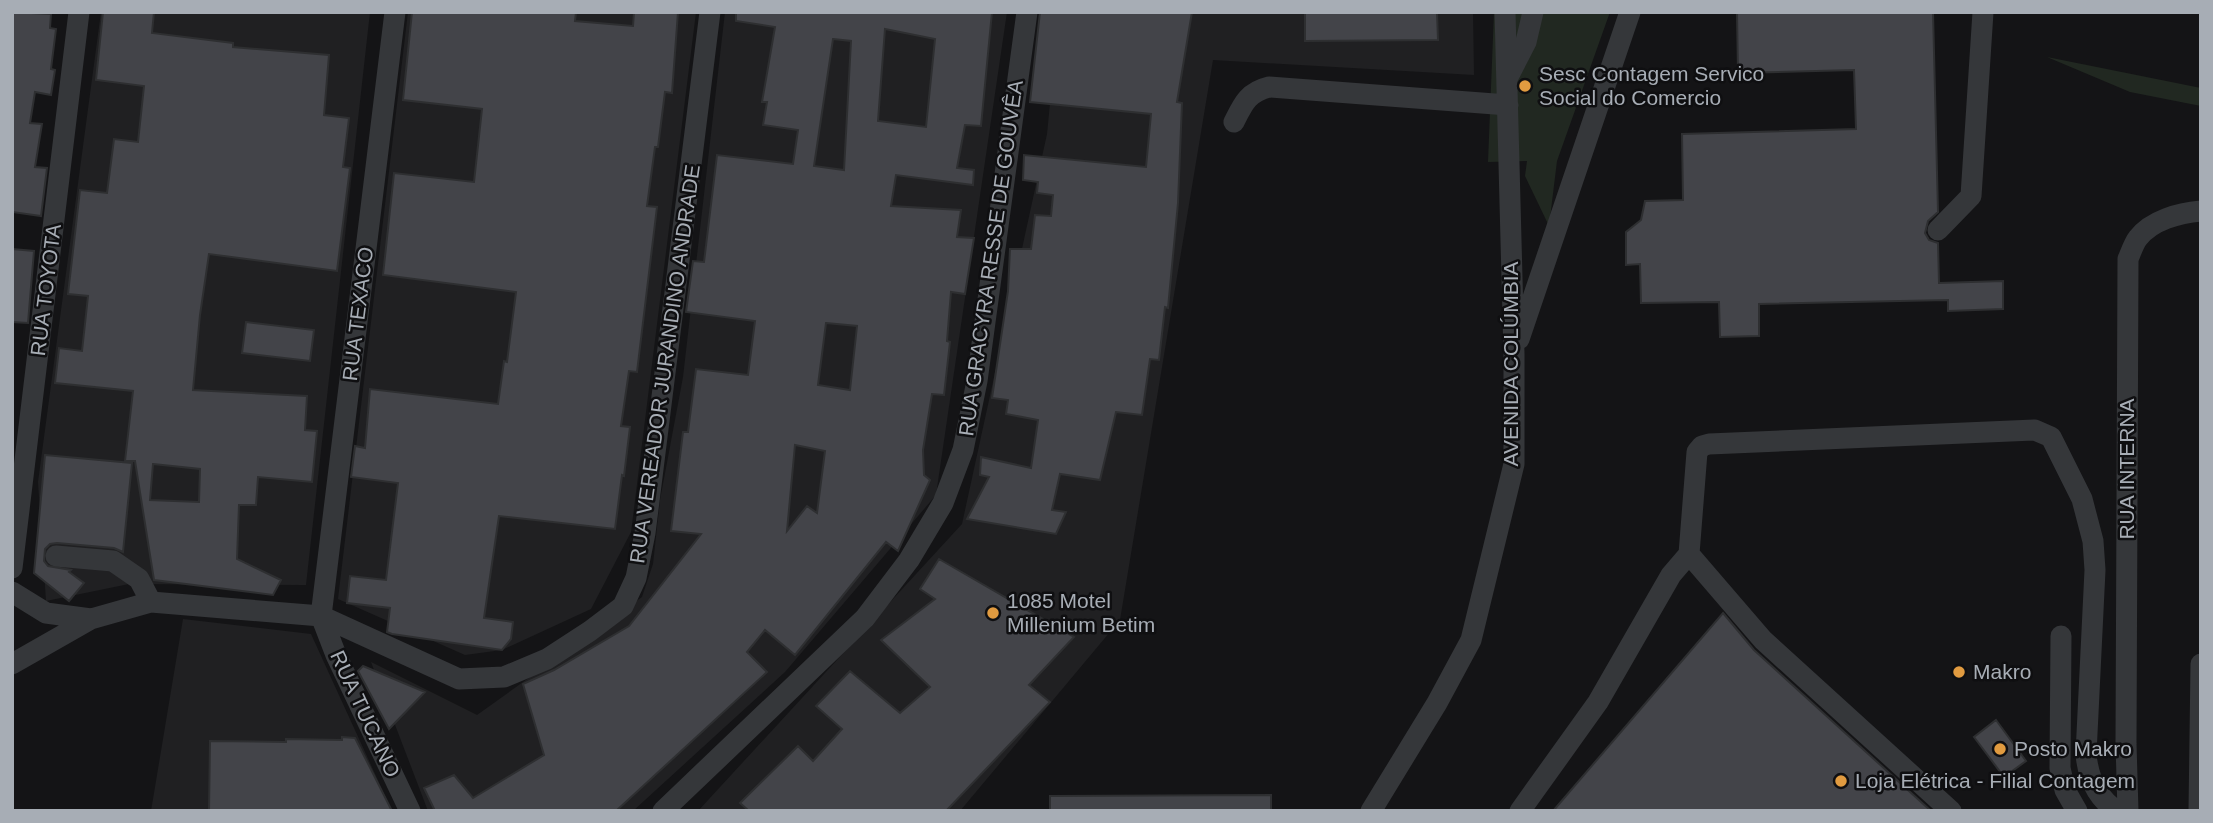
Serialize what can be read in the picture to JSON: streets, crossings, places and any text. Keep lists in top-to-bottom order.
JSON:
{
  "streets": {
    "street": [
      "RUA GRACYRA RESSE DE GOUVÊA",
      "RUA TOYOTA",
      "RUA TEXACO",
      "RUA VEREADOR JURANDINO ANDRADE",
      "AVENIDA COLÚMBIA",
      "RUA INTERNA",
      "RUA TUCANO"
    ]
  },
  "crossings": [
    ["RUA TEXACO", "RUA VEREADOR JURANDINO ANDRADE"],
    ["RUA TEXACO", "RUA TUCANO"],
    ["RUA VEREADOR JURANDINO ANDRADE", "RUA TUCANO"]
  ],
  "places": [
    "Sesc Contagem Servico Social do Comercio",
    "1085 Motel Millenium Betim",
    "Makro",
    "Posto Makro",
    "Loja Elétrica - Filial Contagem"
  ]
}
